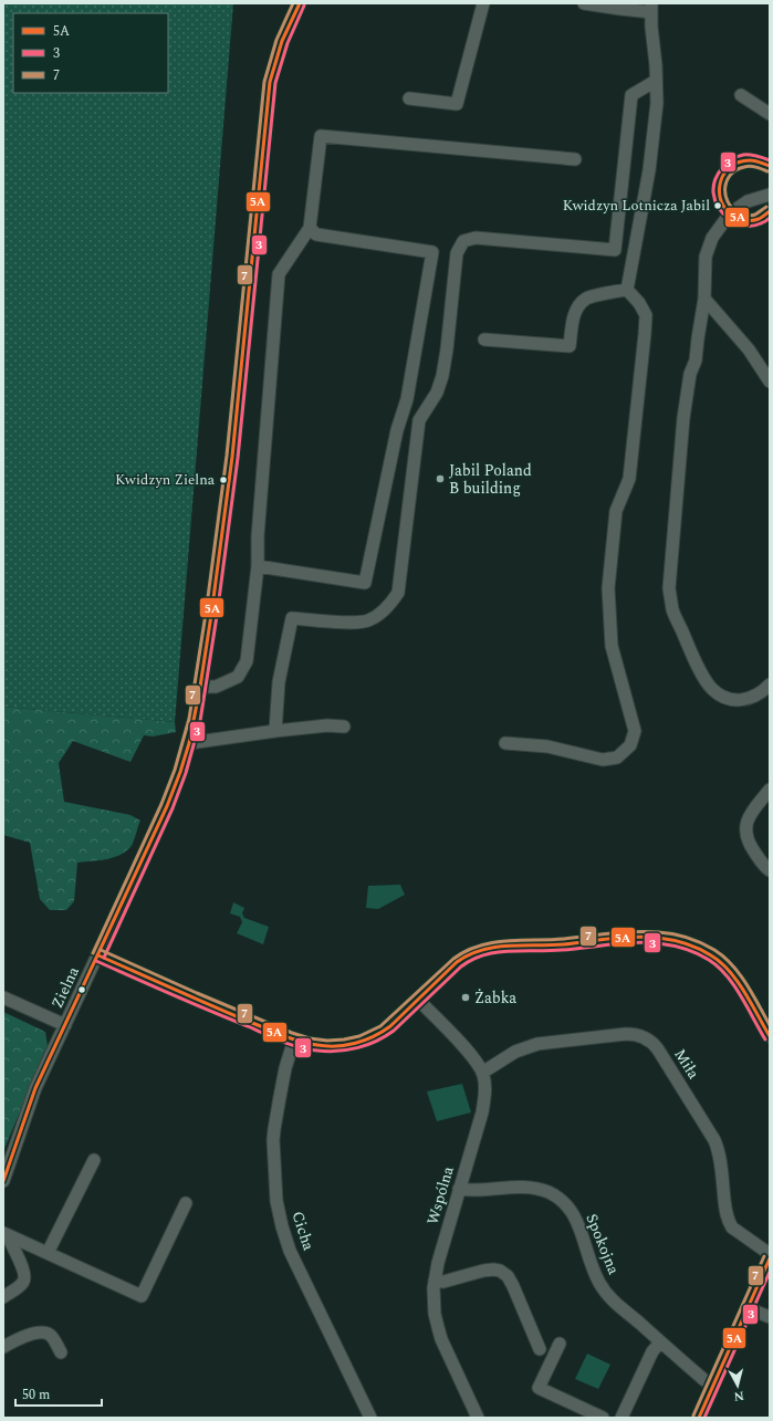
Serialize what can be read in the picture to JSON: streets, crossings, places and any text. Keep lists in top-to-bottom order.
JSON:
{
  "streets": {
    "street": [
      "Zielna",
      "Miła",
      "Wspólna",
      "Cicha",
      "Spokojna"
    ]
  },
  "crossings": [
    ["Miła", "Wspólna"],
    ["Wspólna", "Spokojna"]
  ],
  "places": [
    "Kwidzyn Lotnicza Jabil",
    "Jabil Poland B building",
    "Kwidzyn Zielna",
    "Żabka"
  ],
  "lines": ["transit line 5A", "transit line 7", "transit line 3"],
  "legend": ["5A", "3", "7"],
  "scale_bar": "50 m",
  "north": "bottom"
}
